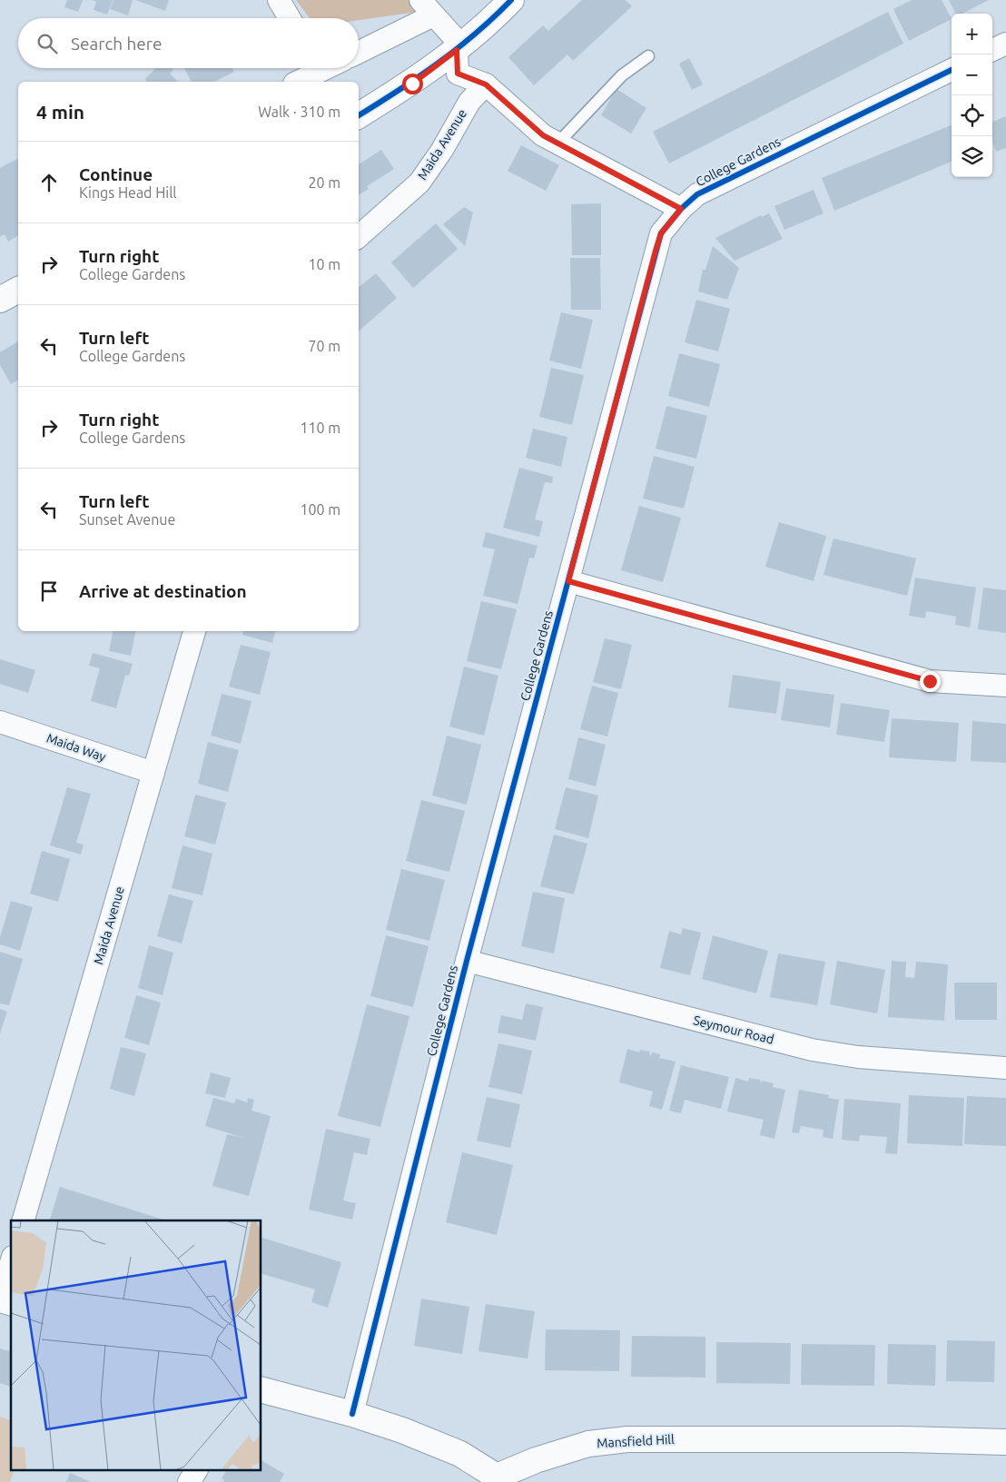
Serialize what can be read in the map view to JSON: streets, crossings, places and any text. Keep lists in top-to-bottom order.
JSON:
{
  "streets": {
    "main road": ["Mansfield Hill"],
    "street": [
      "Maida Avenue",
      "College Gardens",
      "Maida Way",
      "Seymour Road"
    ]
  },
  "crossings": [
    ["Maida Avenue", "Maida Way"],
    ["College Gardens", "Seymour Road"],
    ["College Gardens", "Mansfield Hill"]
  ],
  "page": {
    "map_buttons": ["+", "−"],
    "search": "Search here",
    "heading": ["4 min", "Walk · 310 m"],
    "list": [
      ["Continue", "Kings Head Hill", "20 m"],
      ["Turn right", "College Gardens", "10 m"],
      ["Turn left", "College Gardens", "70 m"],
      ["Turn right", "College Gardens", "110 m"],
      ["Turn left", "Sunset Avenue", "100 m"],
      "Arrive at destination"
    ]
  }
}
